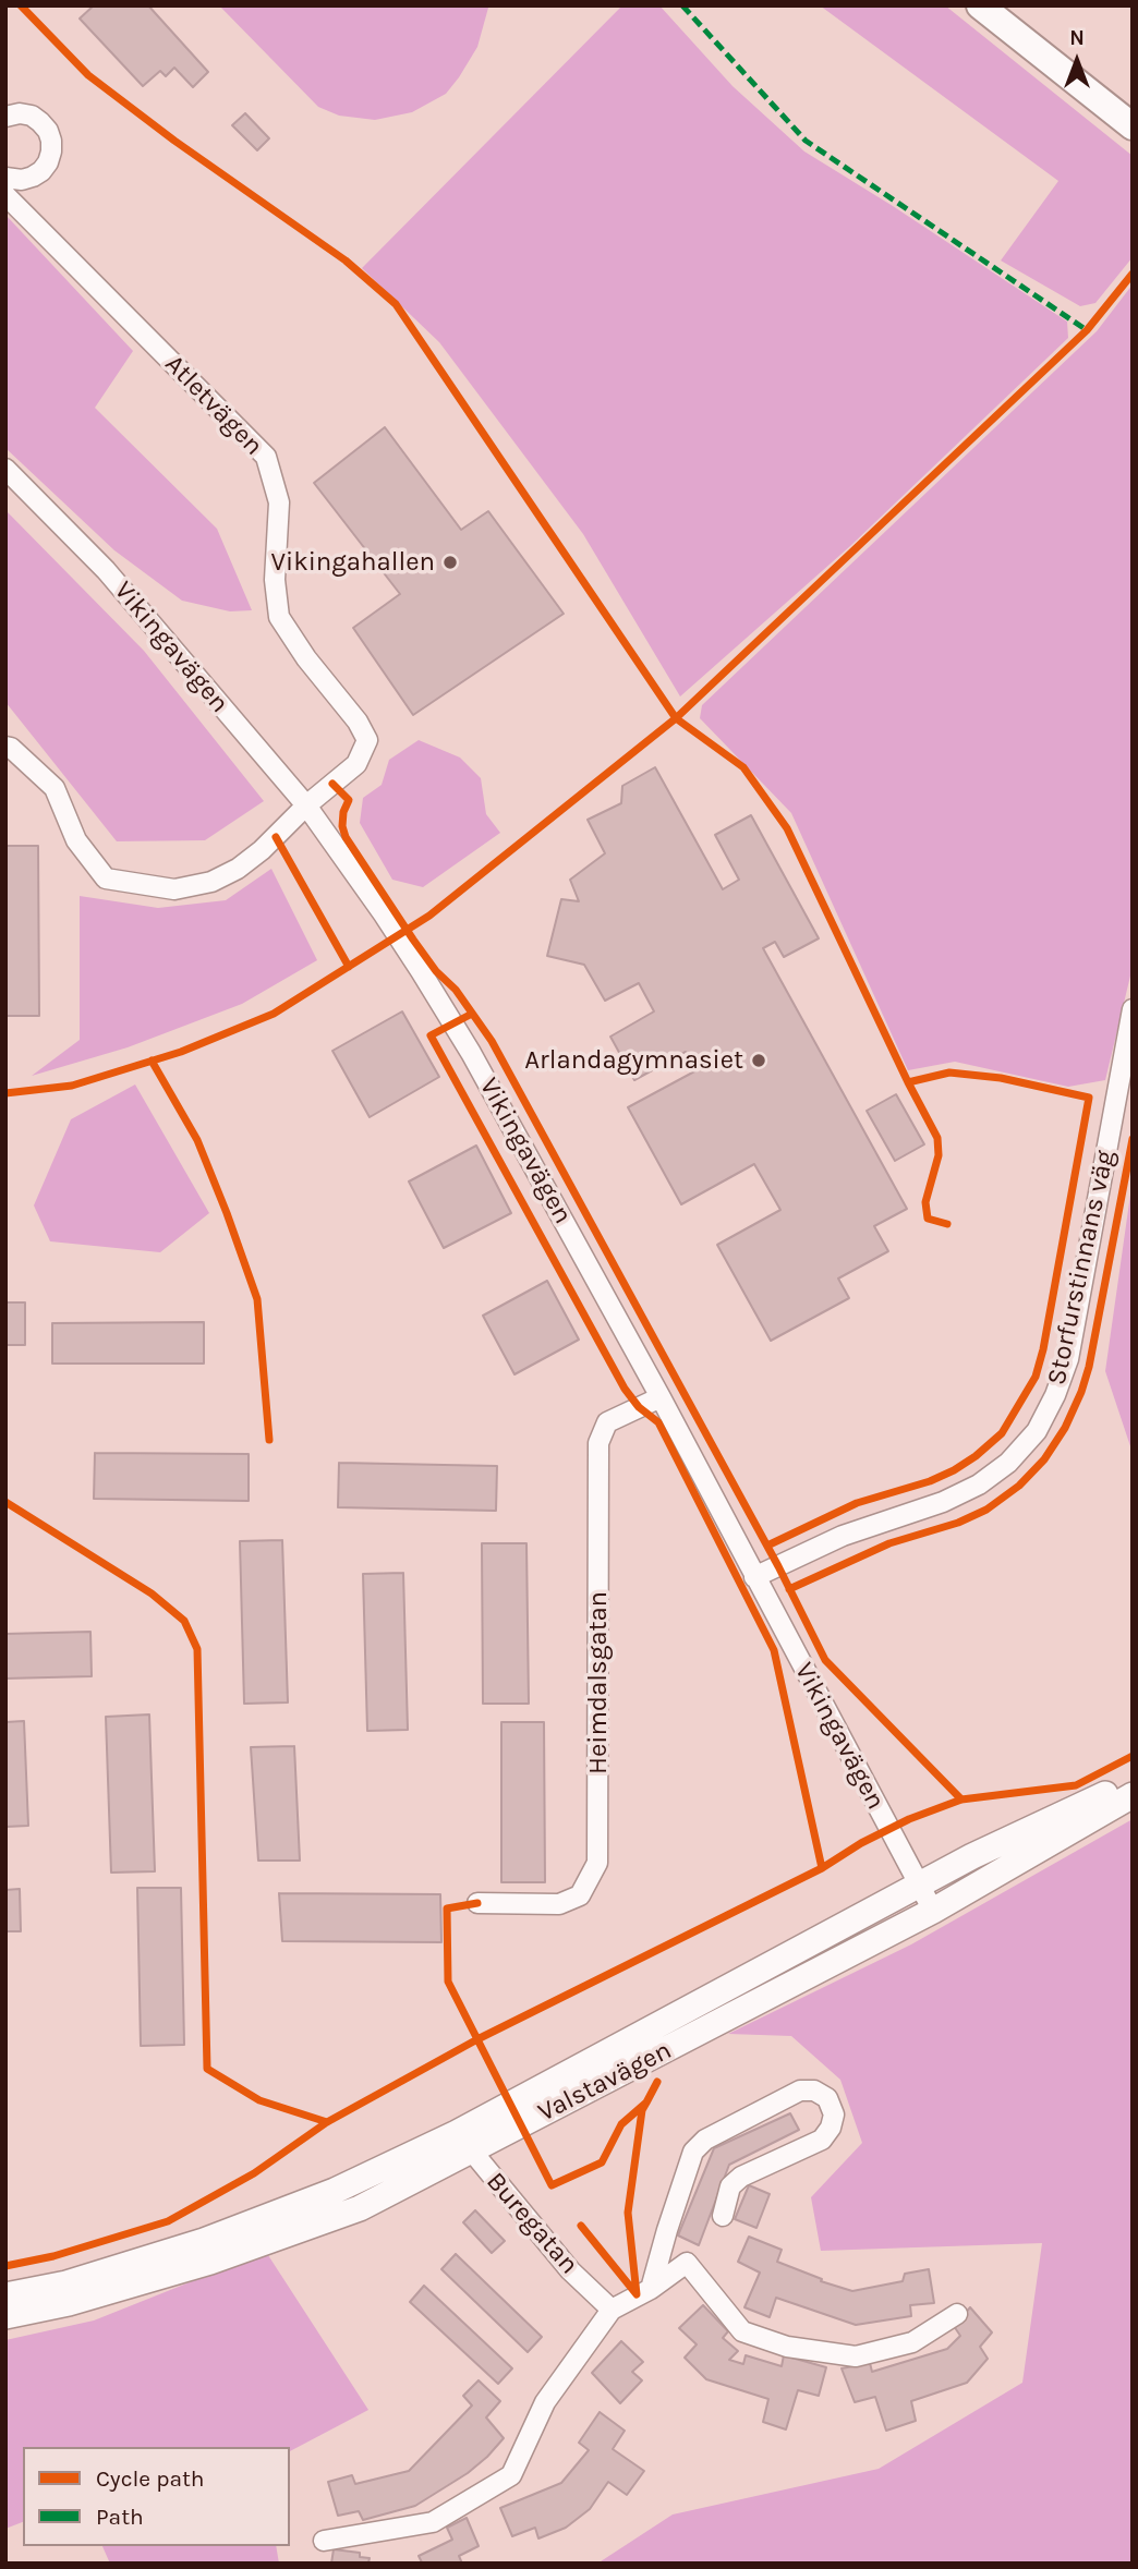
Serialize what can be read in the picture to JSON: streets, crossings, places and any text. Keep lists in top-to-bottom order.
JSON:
{
  "streets": {
    "street": [
      "Atletvägen",
      "Vikingavägen",
      "Storfurstinnans väg",
      "Heimdalsgatan",
      "Valstavägen",
      "Buregatan"
    ]
  },
  "crossings": [
    ["Atletvägen", "Vikingavägen"],
    ["Vikingavägen", "Storfurstinnans väg"],
    ["Vikingavägen", "Heimdalsgatan"],
    ["Vikingavägen", "Valstavägen"],
    ["Valstavägen", "Buregatan"]
  ],
  "places": ["Vikingahallen", "Arlandagymnasiet"],
  "legend": ["Cycle path", "Path"],
  "north": "top"
}
